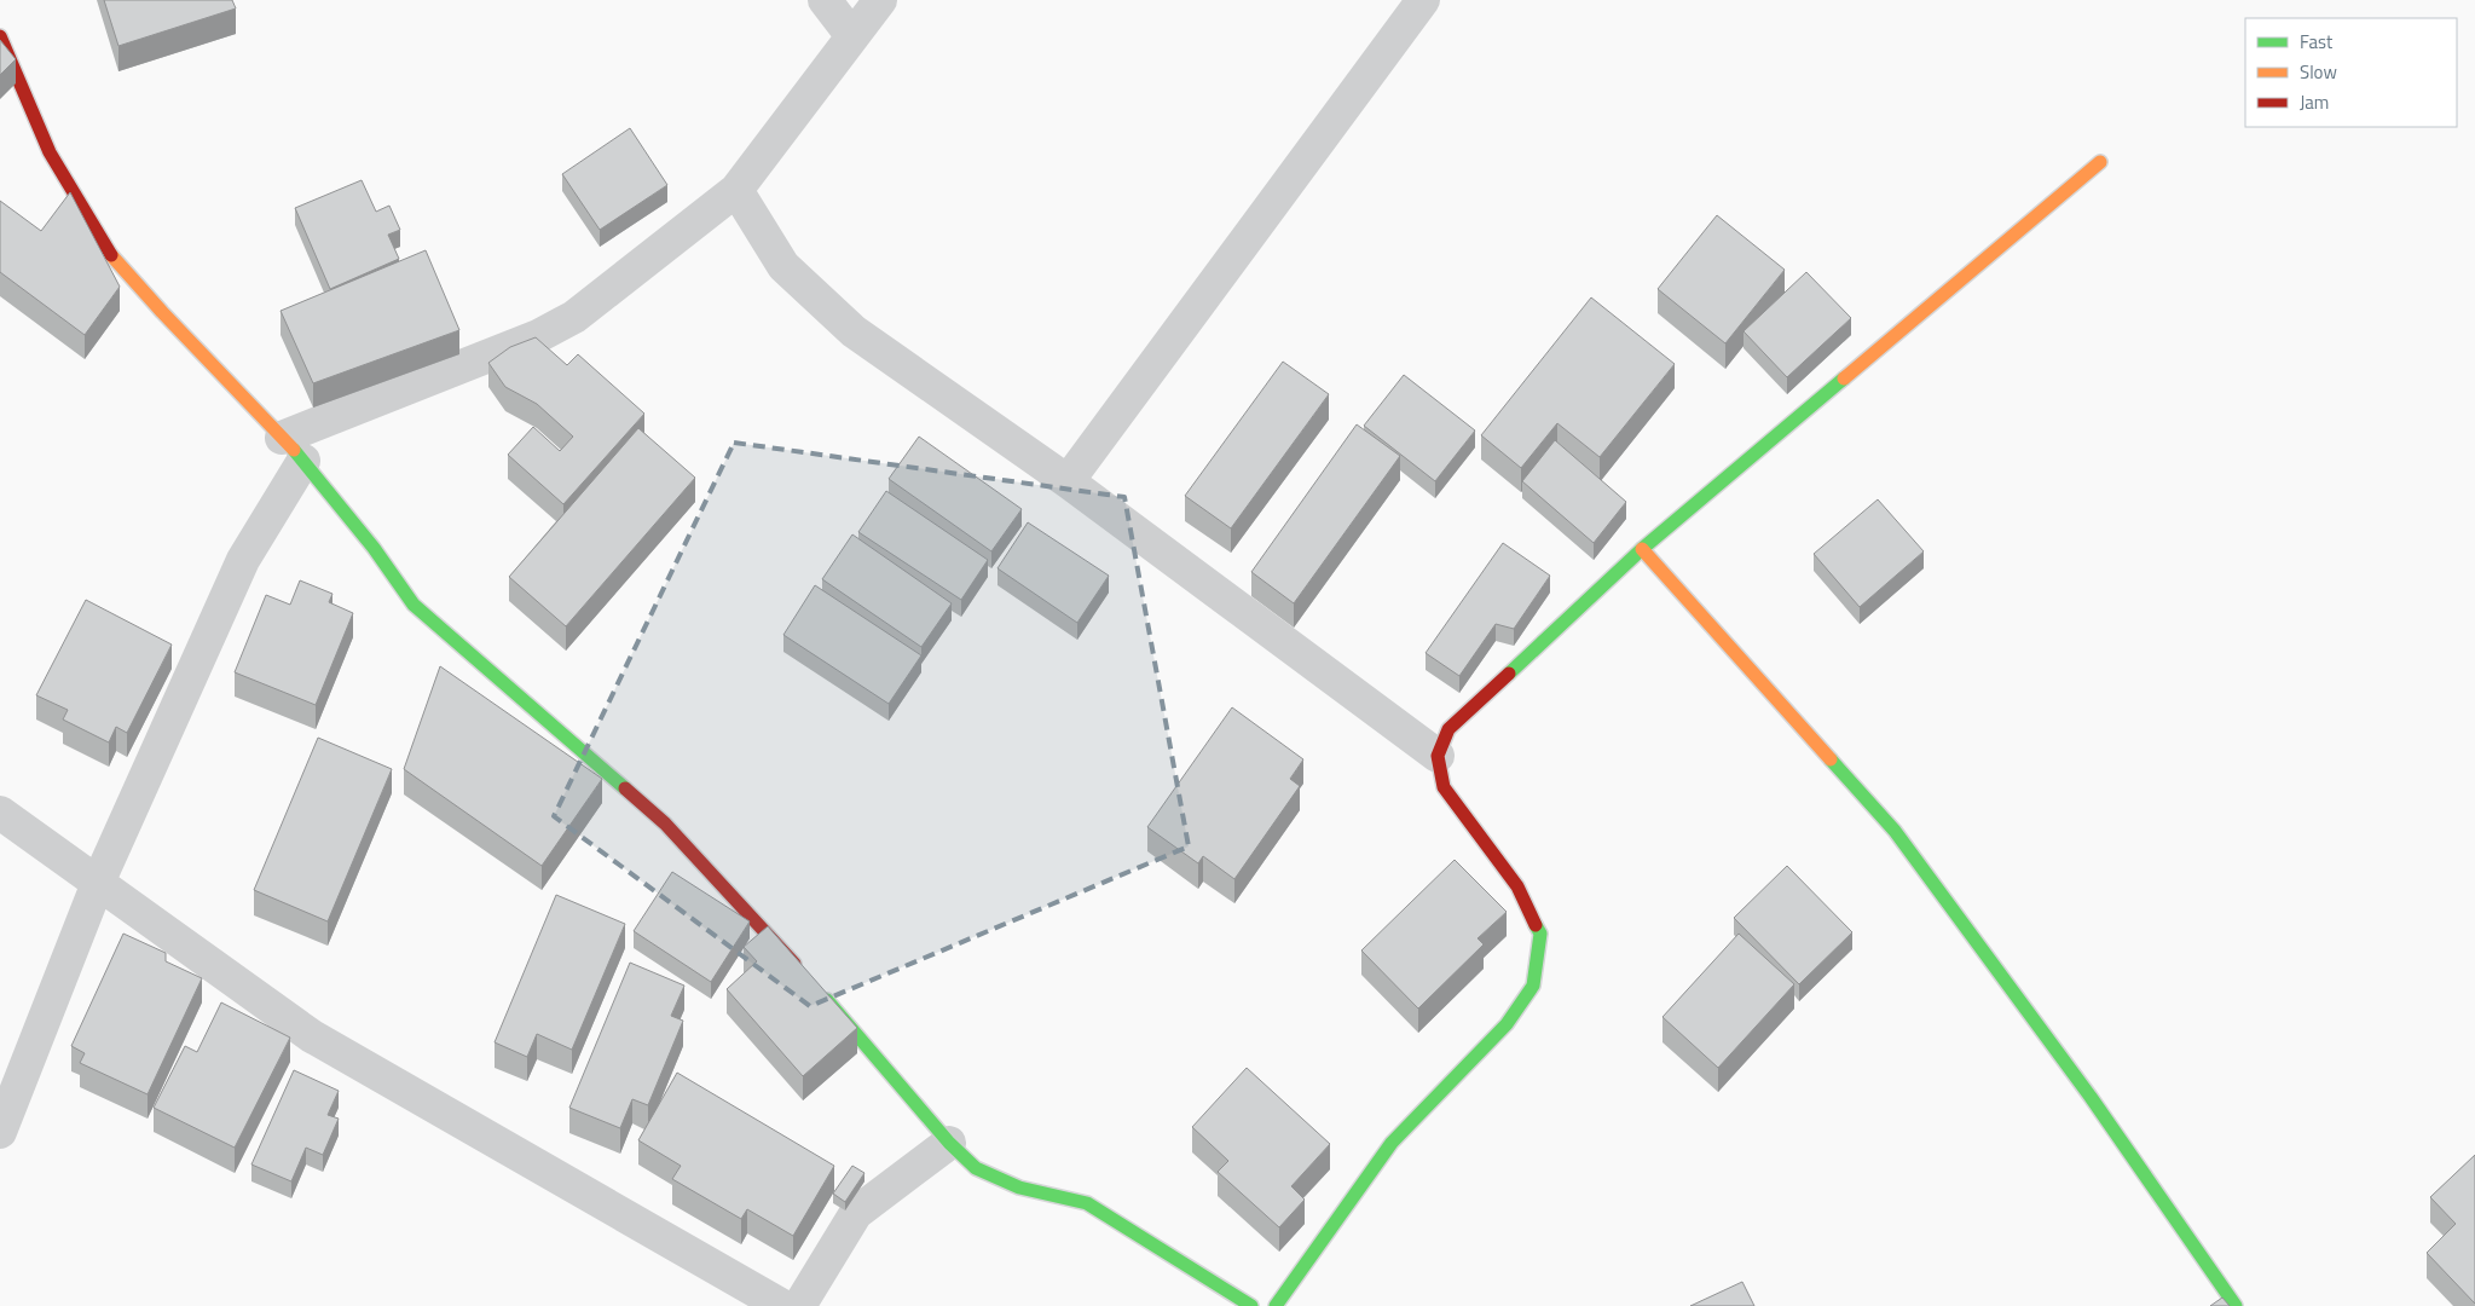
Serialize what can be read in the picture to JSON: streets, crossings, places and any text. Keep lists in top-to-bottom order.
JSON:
{
  "legend": ["Fast", "Slow", "Jam"]
}
